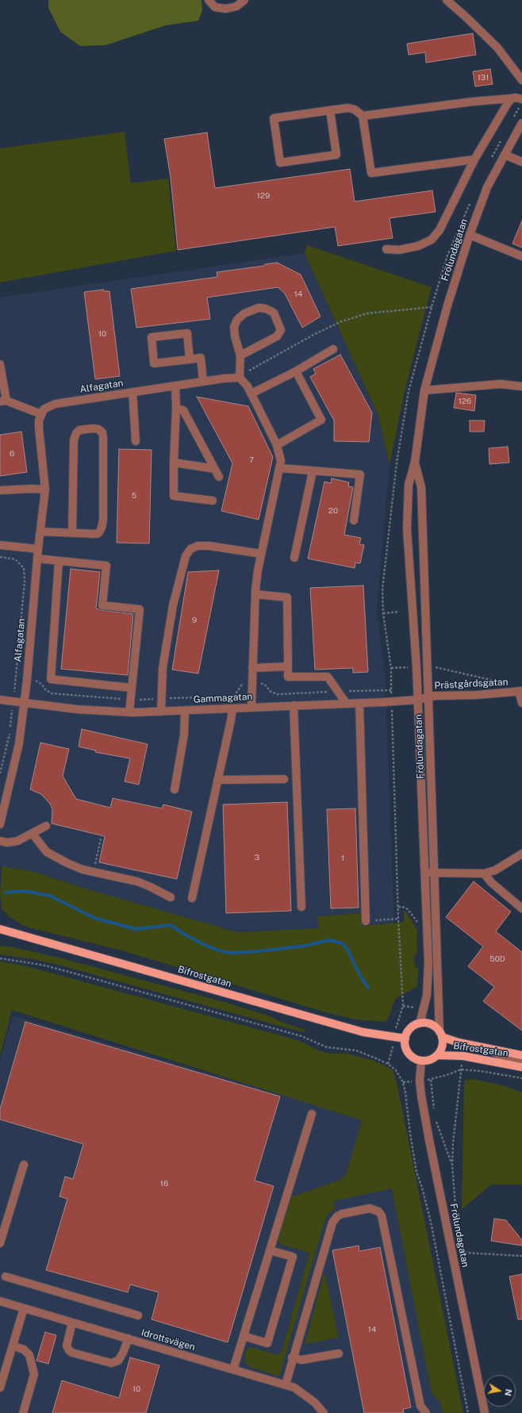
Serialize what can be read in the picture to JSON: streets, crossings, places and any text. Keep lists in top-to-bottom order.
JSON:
{
  "streets": {
    "main road": ["Bifrostgatan"],
    "street": [
      "Frölundagatan",
      "Alfagatan",
      "Prästgårdsgatan",
      "Gammagatan",
      "Idrottsvägen"
    ]
  },
  "crossings": [
    ["Frölundagatan", "Prästgårdsgatan"],
    ["Frölundagatan", "Gammagatan"],
    ["Frölundagatan", "Bifrostgatan"],
    ["Alfagatan", "Gammagatan"],
    ["Prästgårdsgatan", "Gammagatan"]
  ],
  "house_numbers": [
    "131",
    "129",
    "14",
    "10",
    "126",
    "6",
    "7",
    "5",
    "20",
    "9",
    "3",
    "1",
    "50D",
    "16",
    "14",
    "10"
  ],
  "north": "right"
}
